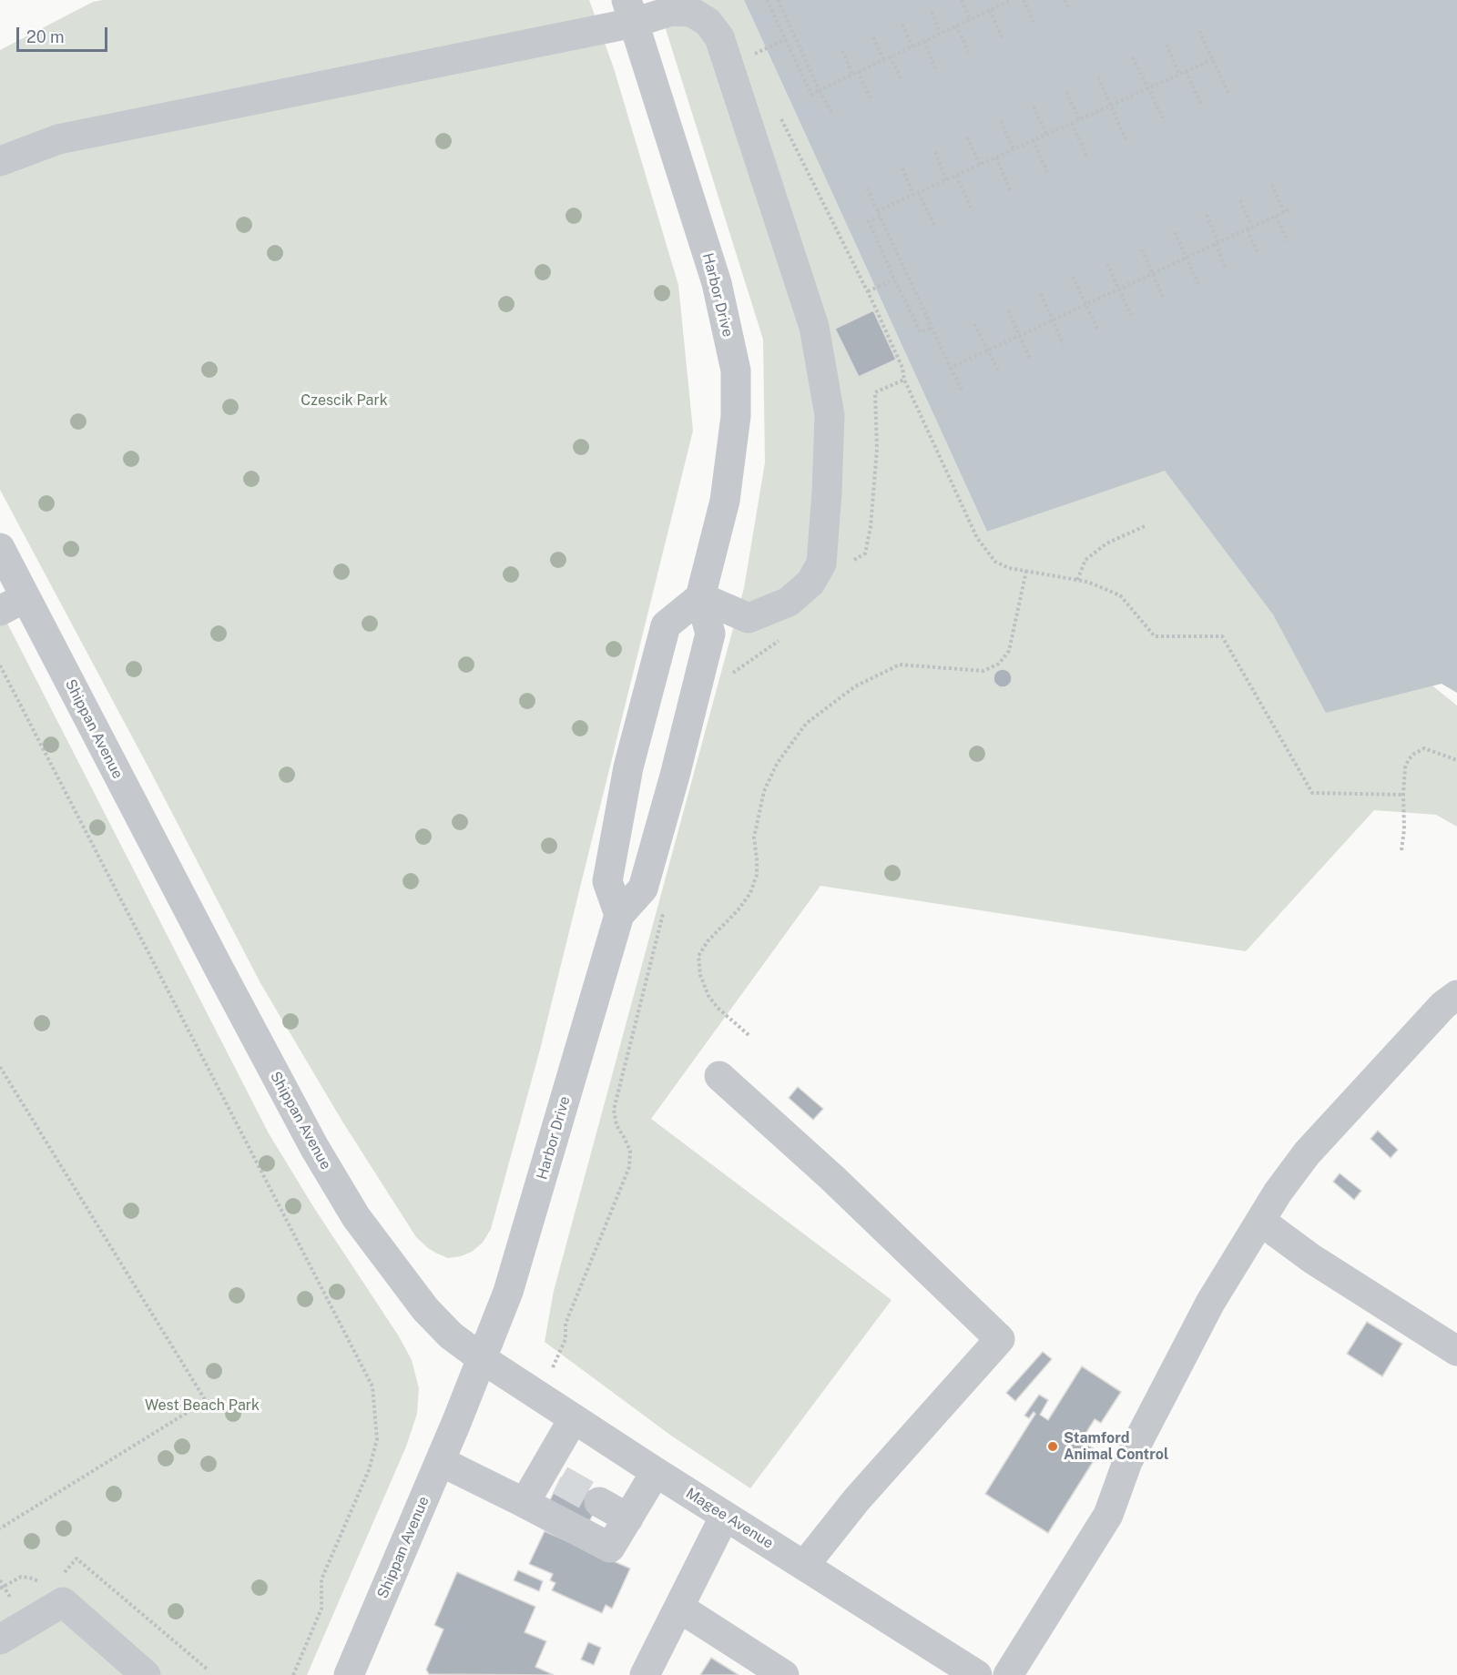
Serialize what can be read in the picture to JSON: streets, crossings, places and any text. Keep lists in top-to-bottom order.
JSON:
{
  "streets": {
    "street": ["Harbor Drive", "Shippan Avenue", "Magee Avenue"]
  },
  "crossings": [
    ["Harbor Drive", "Shippan Avenue"],
    ["Harbor Drive", "Magee Avenue"],
    ["Shippan Avenue", "Magee Avenue"]
  ],
  "parks": ["Czescik Park", "West Beach Park"],
  "places": ["Stamford Animal Control"],
  "scale_bar": "20 m"
}
